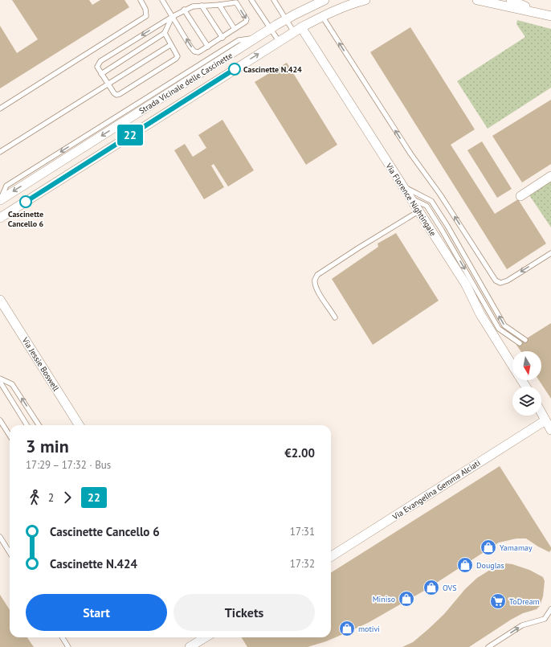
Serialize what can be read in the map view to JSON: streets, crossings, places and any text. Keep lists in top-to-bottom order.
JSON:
{
  "streets": {
    "street": [
      "Strada Vicinale delle Cascinette",
      "Via Florence Nightingale",
      "Via Jessie Boswell",
      "Via Evangelina Gemma Alciati"
    ]
  },
  "crossings": [
    ["Strada Vicinale delle Cascinette", "Via Florence Nightingale"]
  ],
  "places": {
    "other": ["Cascinette N.424", "Cascinette Cancello 6"],
    "shop": [
      "Yamamay",
      "Douglas",
      "OVS",
      "Miniso",
      "motivi"
    ],
    "supermarket": ["ToDream"]
  },
  "lines": ["bus line 22"],
  "north": "bottom",
  "page": {
    "on_map": "22",
    "heading": ["3 min", "17:29 – 17:32 · Bus", "€2.00"],
    "legs": ["2", "22"],
    "list": [
      {
        "name": "Cascinette Cancello 6",
        "value": "17:31"
      },
      {
        "name": "Cascinette N.424",
        "value": "17:32"
      }
    ],
    "buttons": ["Start", "Tickets"]
  }
}
